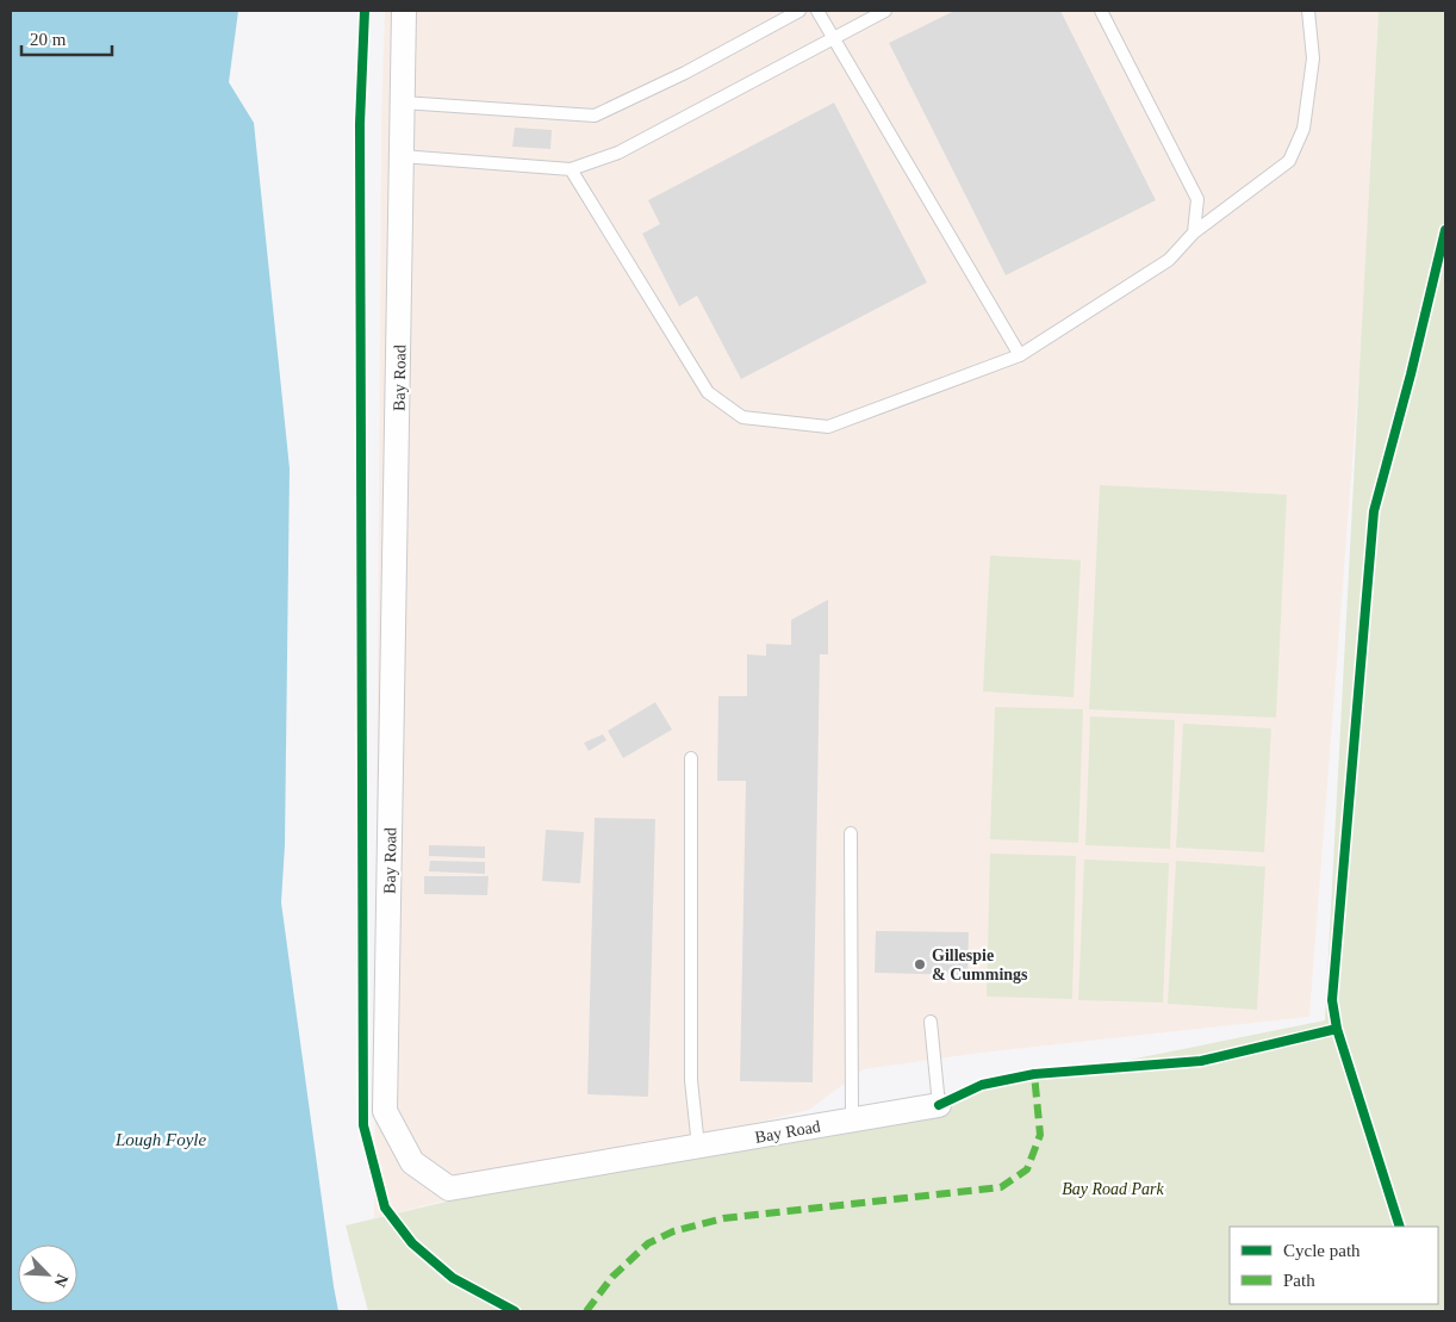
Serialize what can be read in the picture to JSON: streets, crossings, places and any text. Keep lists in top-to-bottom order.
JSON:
{
  "streets": {
    "street": ["Bay Road"]
  },
  "water": ["Lough Foyle"],
  "parks": ["Bay Road Park"],
  "places": ["Gillespie & Cummings"],
  "legend": ["Cycle path", "Path"],
  "scale_bar": "20 m",
  "north": "bottom right"
}
